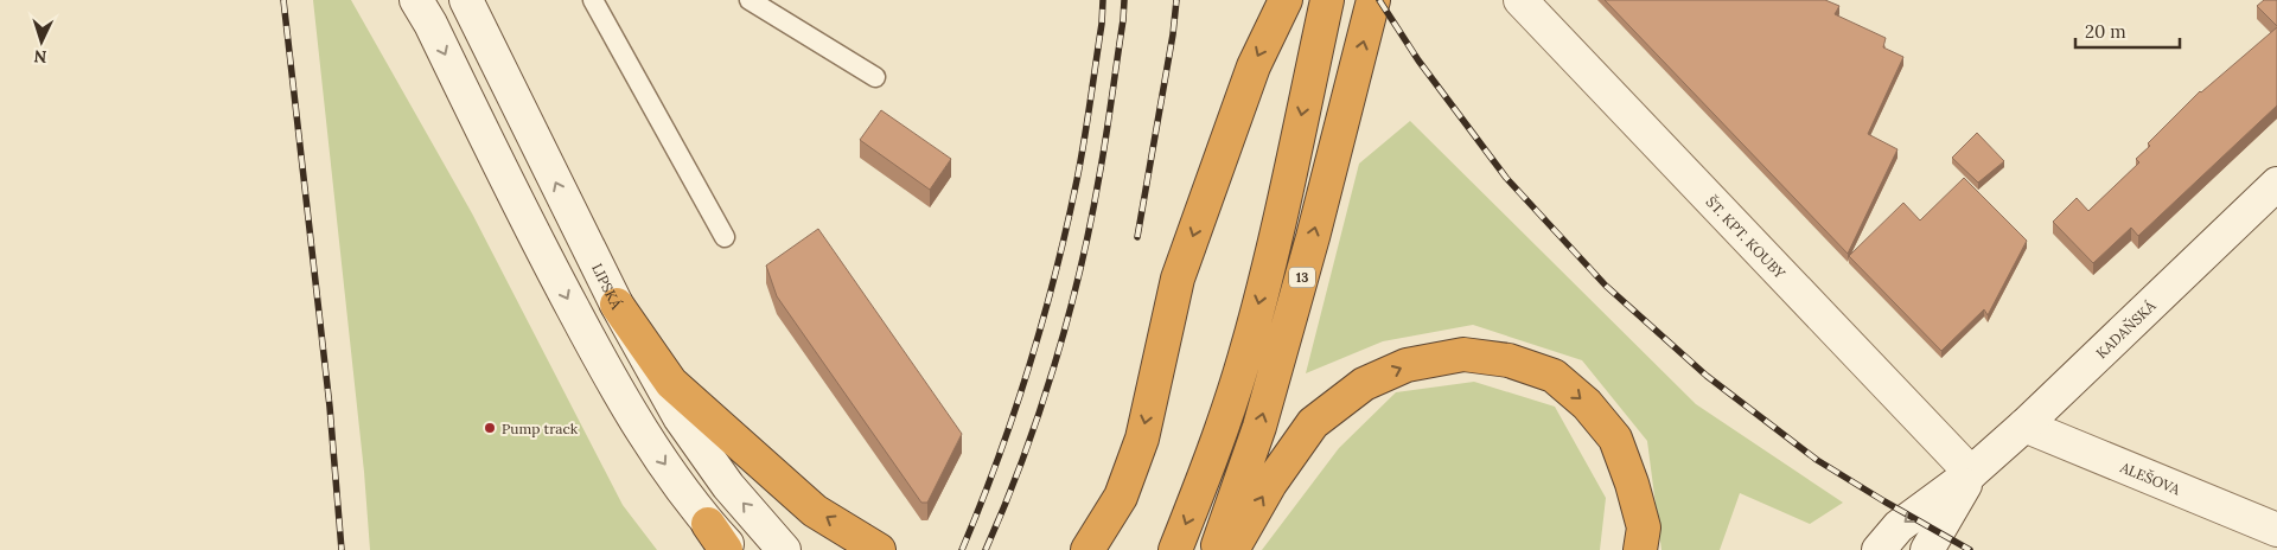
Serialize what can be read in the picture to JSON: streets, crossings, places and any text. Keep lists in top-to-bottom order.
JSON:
{
  "streets": {
    "highway": ["13"],
    "street": [
      "ŠT. KPT. KOUBY",
      "LIPSKÁ",
      "KADAŇSKÁ",
      "ALEŠOVA"
    ]
  },
  "crossings": [
    ["ŠT. KPT. KOUBY", "KADAŇSKÁ"],
    ["KADAŇSKÁ", "ALEŠOVA"]
  ],
  "places": ["Pump track"],
  "scale_bar": "20 m",
  "north": "bottom"
}
